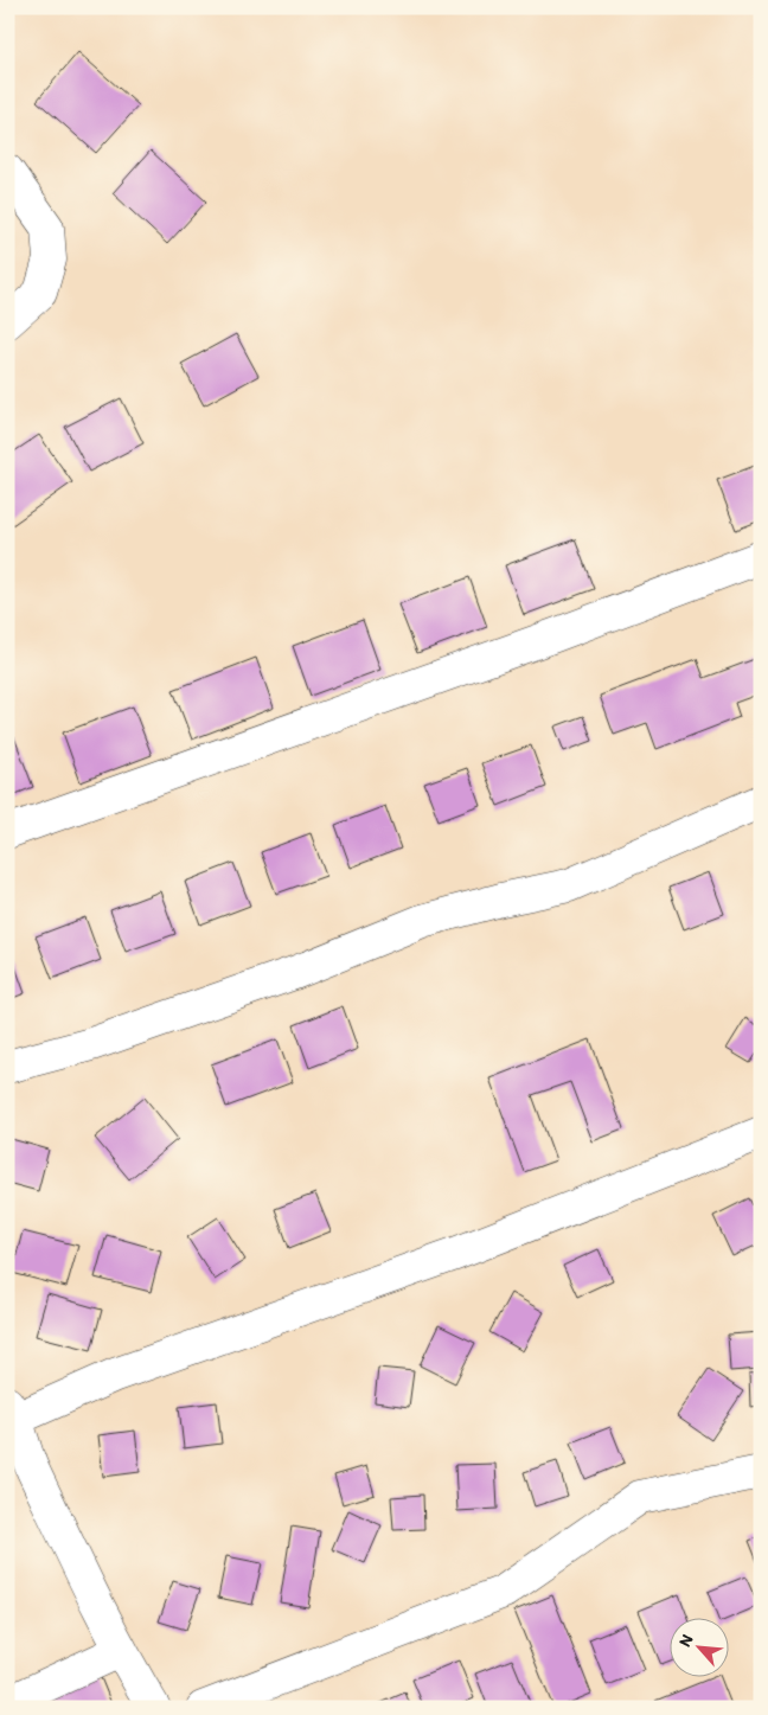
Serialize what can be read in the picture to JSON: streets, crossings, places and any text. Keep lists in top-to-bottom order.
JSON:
{
  "north": "top left"
}
